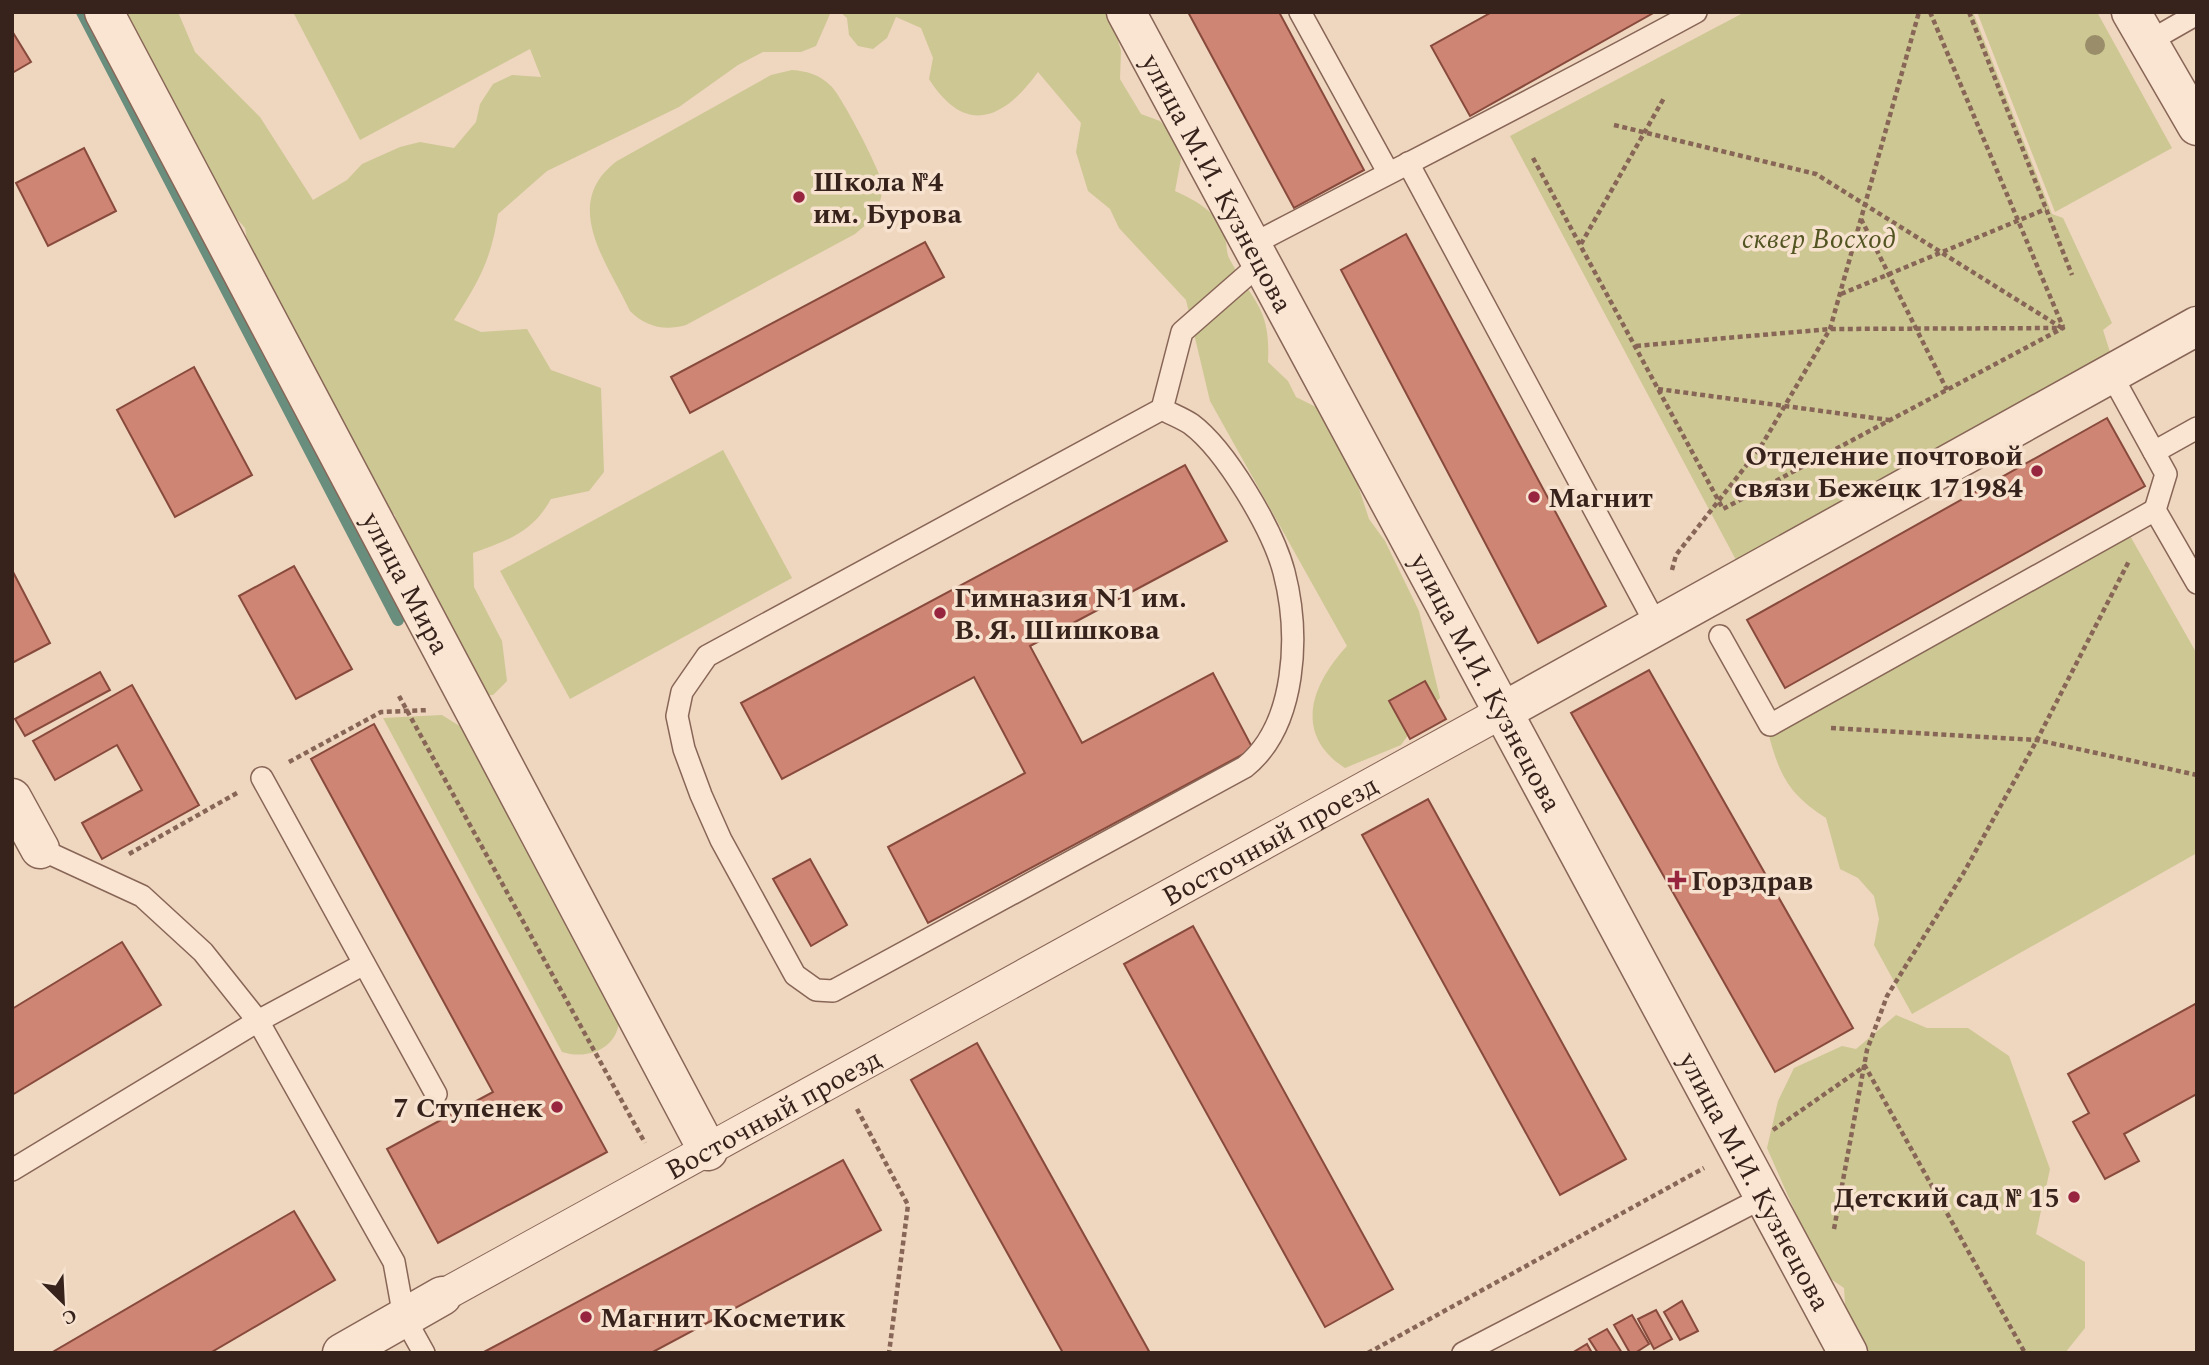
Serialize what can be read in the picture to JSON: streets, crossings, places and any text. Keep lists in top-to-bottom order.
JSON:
{
  "streets": {
    "street": ["улица М.И. Кузнецова", "улица Мира", "Восточный проезд"]
  },
  "crossings": [
    ["улица М.И. Кузнецова", "Восточный проезд"],
    ["улица Мира", "Восточный проезд"]
  ],
  "parks": ["сквер Восход"],
  "places": {
    "other": [
      "Школа №4 им. Бурова",
      "Отделение почтовой связи Бежецк 171984",
      "Магнит",
      "Гимназия N1 им. В. Я. Шишкова",
      "7 Ступенек",
      "Детский сад № 15",
      "Магнит Косметик"
    ],
    "health": ["Горздрав"]
  },
  "north": "bottom right"
}
